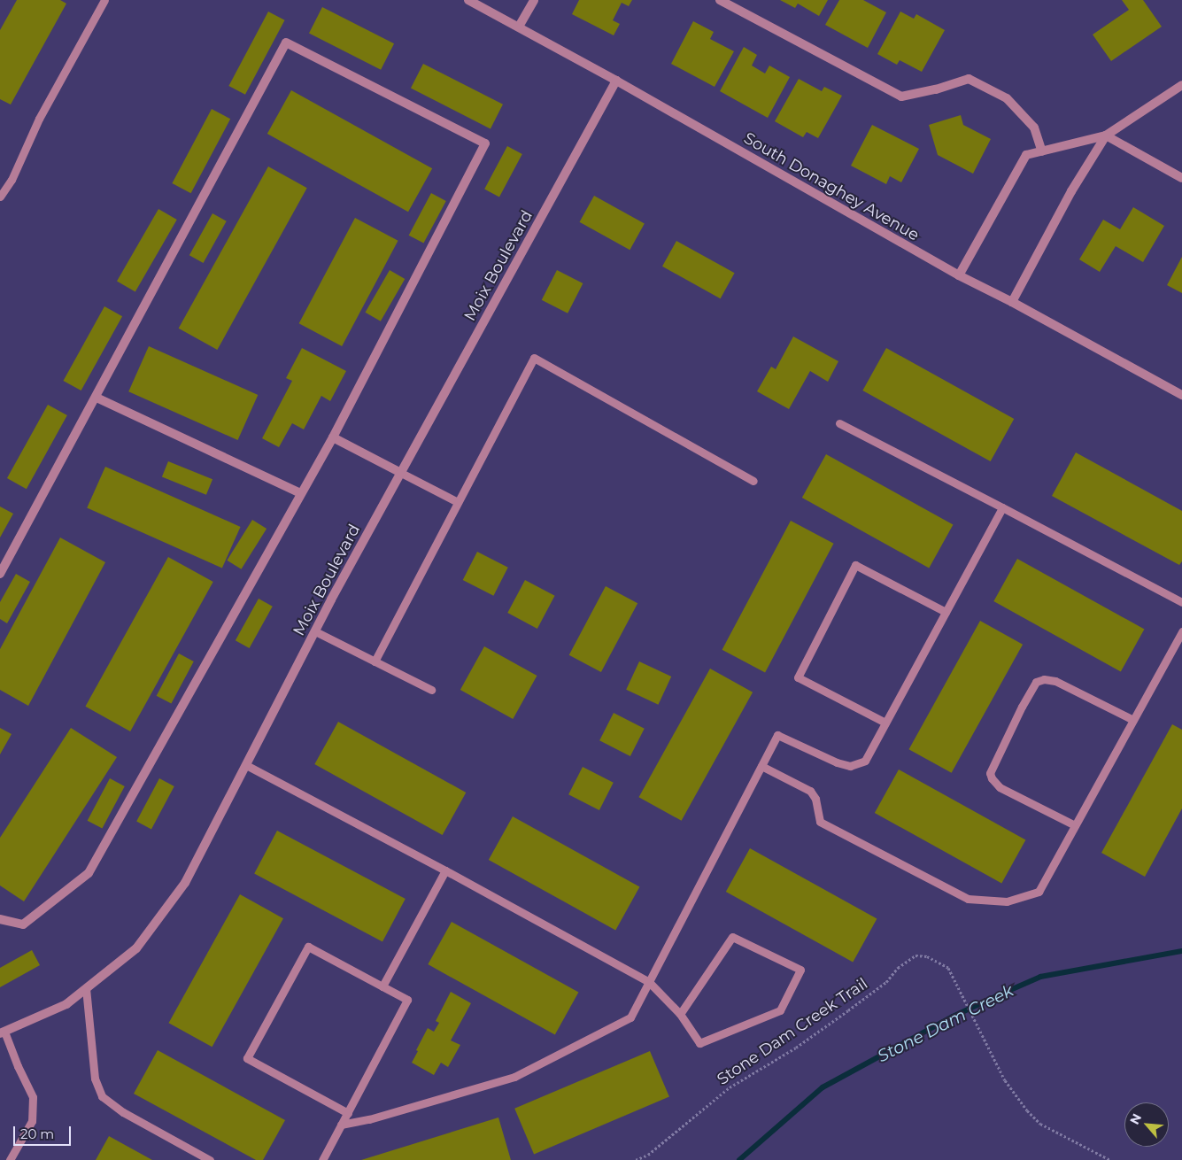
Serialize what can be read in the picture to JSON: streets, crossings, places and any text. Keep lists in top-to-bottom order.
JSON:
{
  "streets": {
    "street": ["South Donaghey Avenue", "Moix Boulevard"],
    "path": ["Stone Dam Creek Trail"]
  },
  "crossings": [
    ["South Donaghey Avenue", "Moix Boulevard"]
  ],
  "water": ["Stone Dam Creek"],
  "scale_bar": "20 m",
  "north": "top left"
}
